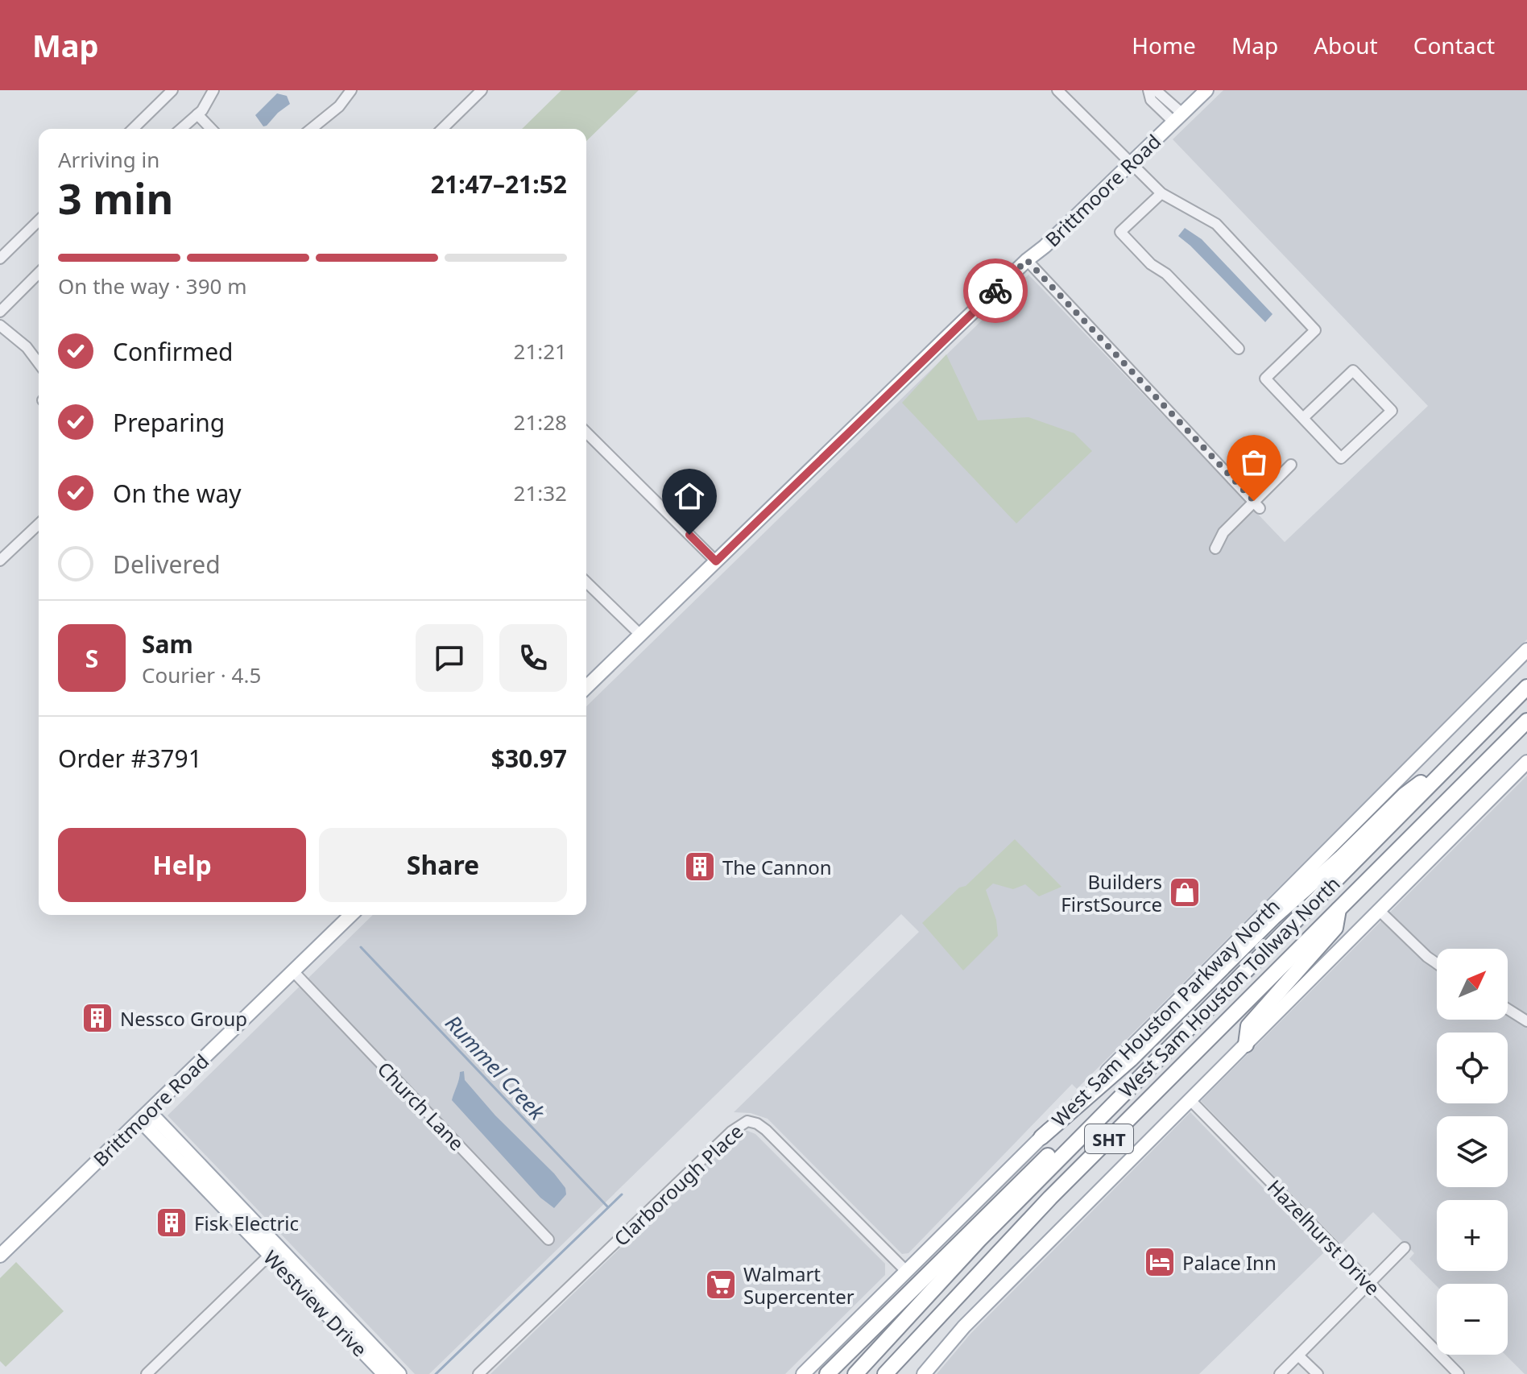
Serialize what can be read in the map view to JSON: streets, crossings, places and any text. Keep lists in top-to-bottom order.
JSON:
{
  "streets": {
    "highway": ["West Sam Houston Tollway North", "SHT"],
    "main road": ["Brittmoore Road", "West Sam Houston Parkway North", "Westview Drive"],
    "street": ["Church Lane", "Clarborough Place", "Hazelhurst Drive"]
  },
  "crossings": [
    ["Brittmoore Road", "Church Lane"],
    ["Brittmoore Road", "Westview Drive"],
    ["West Sam Houston Parkway North", "Clarborough Place"]
  ],
  "water": ["Rummel Creek"],
  "places": {
    "building": ["The Cannon", "Nessco Group", "Fisk Electric"],
    "shop": ["Builders FirstSource"],
    "hotel": ["Palace Inn"],
    "supermarket": ["Walmart Supercenter"]
  },
  "north": "top right",
  "page": {
    "header": "Map",
    "nav": [
      "Home",
      "Map",
      "About",
      "Contact"
    ],
    "heading": ["3 min", "Arriving in", "21:47–21:52"],
    "panel": [
      "Sam",
      "Courier · 4.5",
      "Order #3791",
      "$30.97"
    ],
    "bar": "On the way · 390 m",
    "list": [
      ["Confirmed", "21:21"],
      ["Preparing", "21:28"],
      ["On the way", "21:32"],
      "Delivered"
    ],
    "round": "S",
    "buttons": ["Help", "Share"],
    "map_buttons": ["+", "−"]
  }
}
